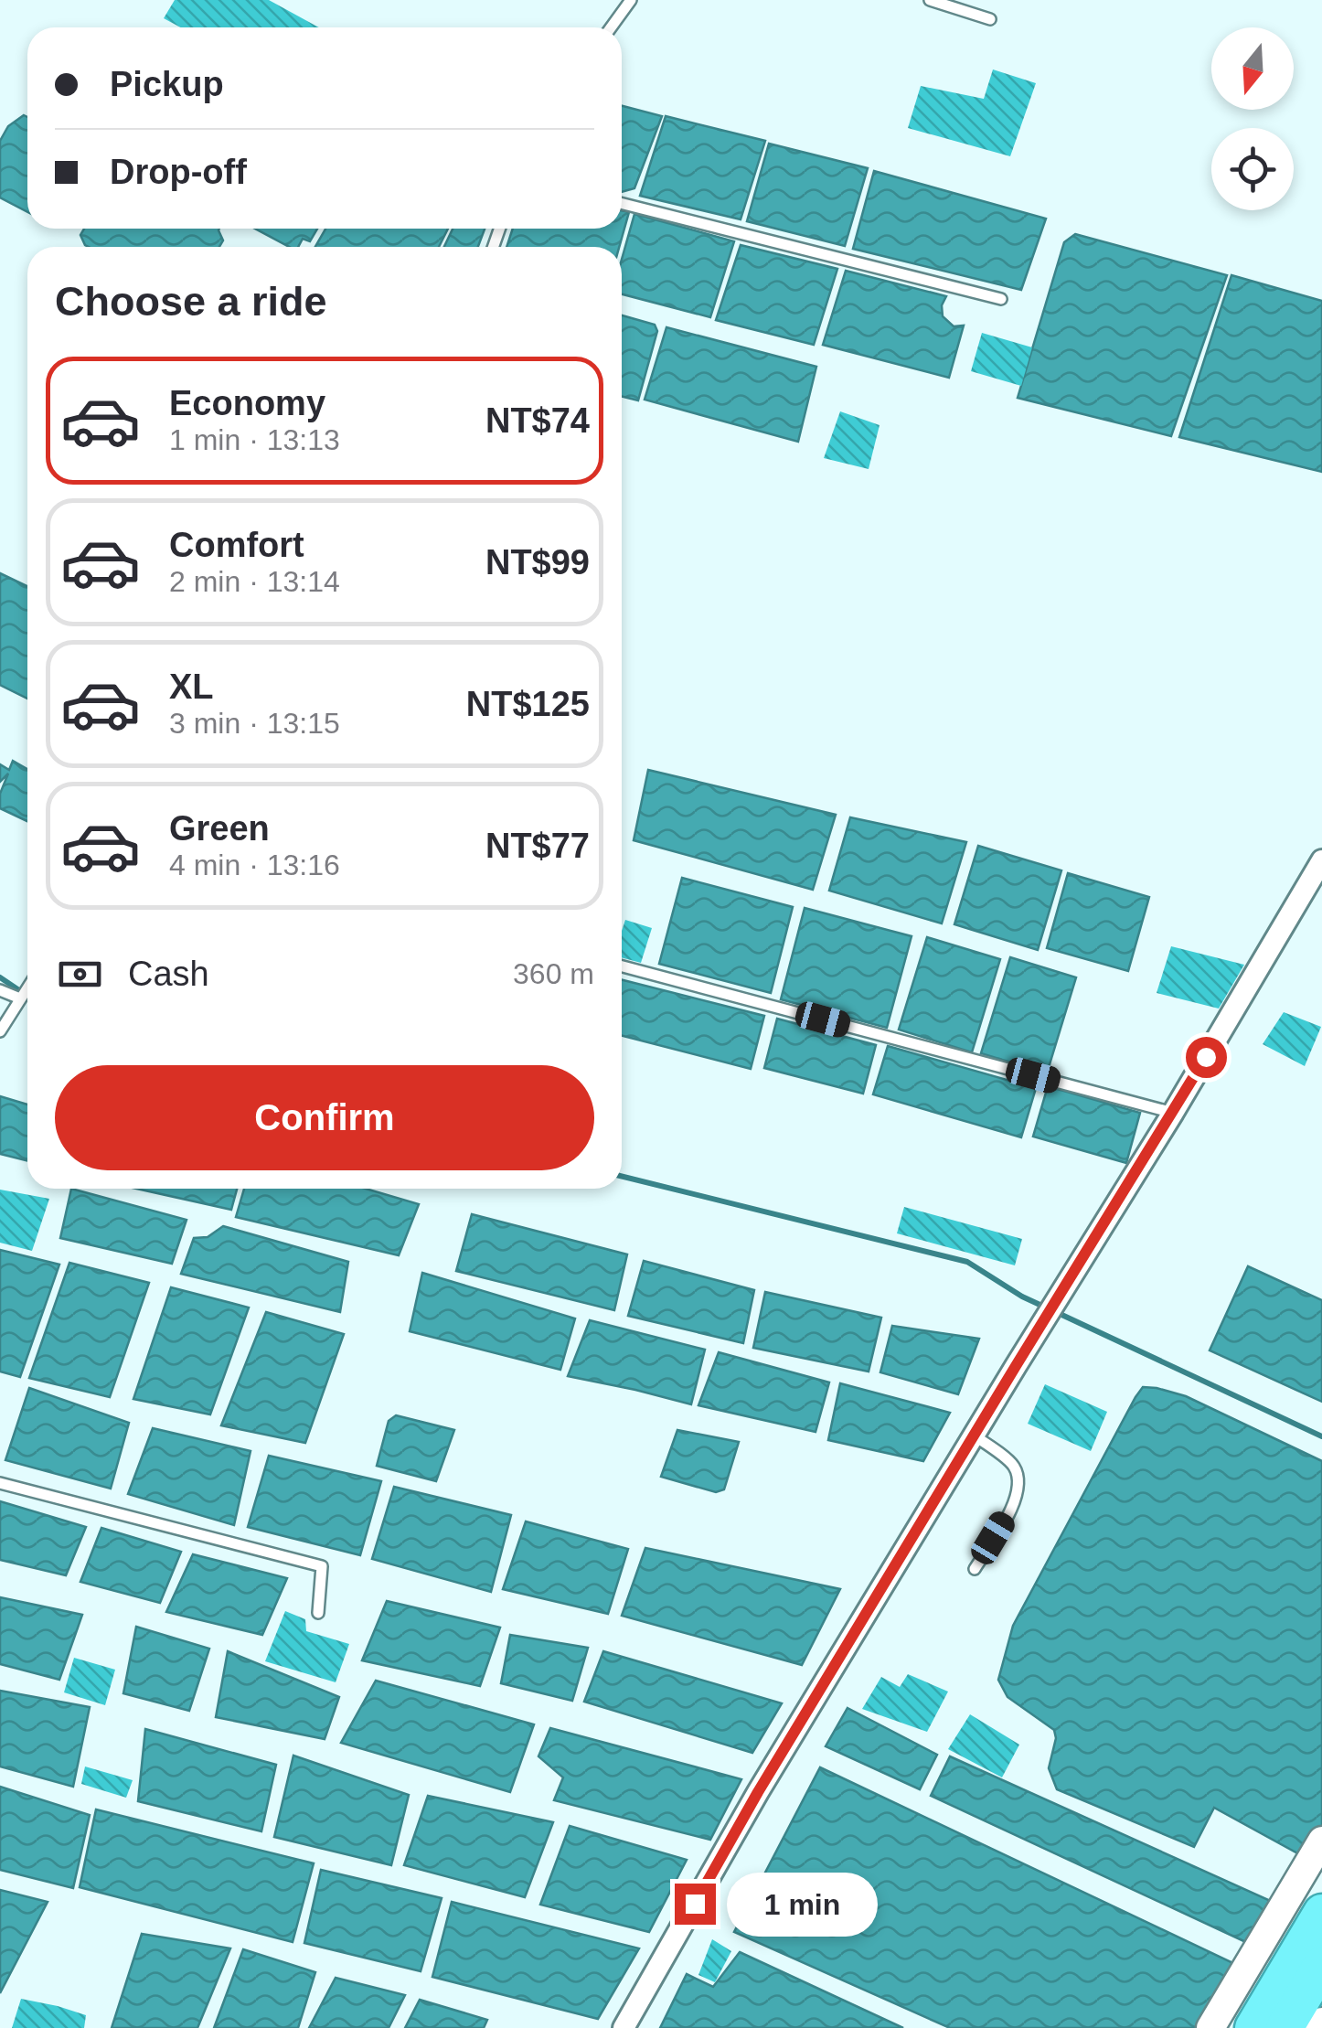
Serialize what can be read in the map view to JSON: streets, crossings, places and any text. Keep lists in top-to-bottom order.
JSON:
{
  "north": "bottom",
  "page": {
    "banner": ["Pickup", "Drop-off"],
    "heading": "Choose a ride",
    "list": [
      {
        "name": "Economy",
        "note": "1 min · 13:13",
        "value": "NT$74"
      },
      {
        "name": "Comfort",
        "note": "2 min · 13:14",
        "value": "NT$99"
      },
      {
        "name": "XL",
        "note": "3 min · 13:15",
        "value": "NT$125"
      },
      {
        "name": "Green",
        "note": "4 min · 13:16",
        "value": "NT$77"
      }
    ],
    "pay": ["Cash", "360 m"],
    "buttons": "Confirm",
    "bubble": "1 min"
  }
}
